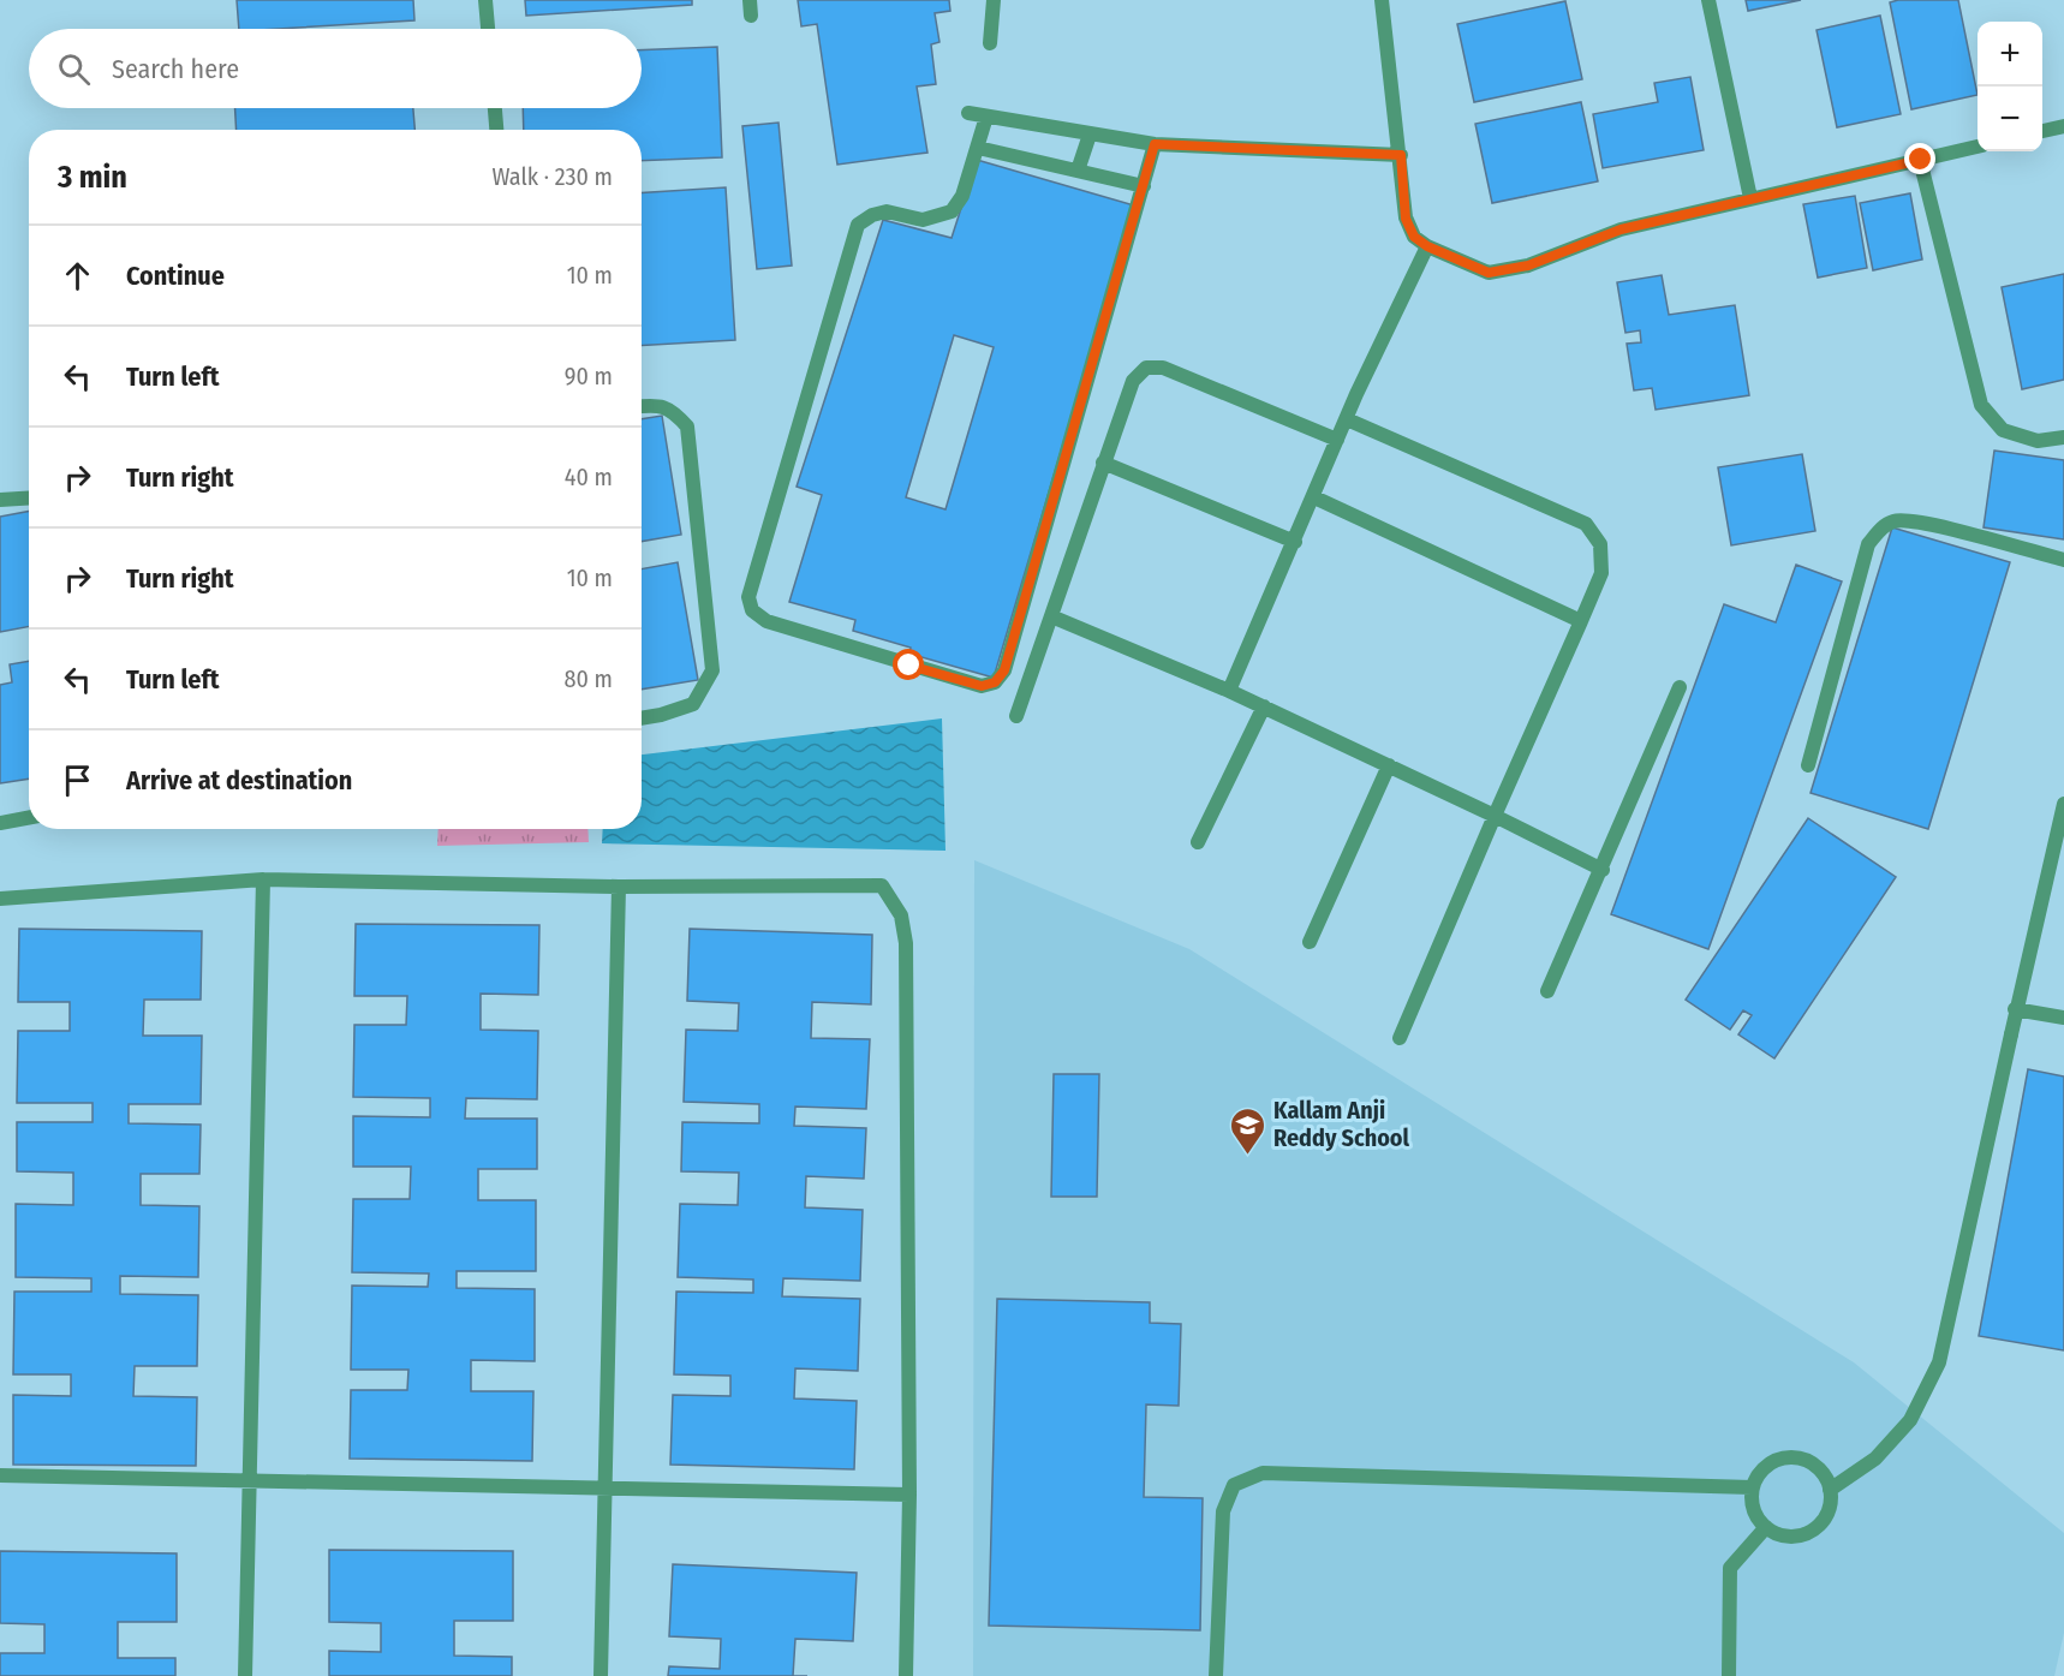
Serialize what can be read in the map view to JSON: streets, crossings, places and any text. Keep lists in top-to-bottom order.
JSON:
{
  "places": {
    "school or university": ["Kallam Anji Reddy School"]
  },
  "page": {
    "map_buttons": ["+", "−"],
    "search": "Search here",
    "heading": ["3 min", "Walk · 230 m"],
    "list": [
      ["Continue", "10 m"],
      ["Turn left", "90 m"],
      ["Turn right", "40 m"],
      ["Turn right", "10 m"],
      ["Turn left", "80 m"],
      "Arrive at destination"
    ]
  }
}
